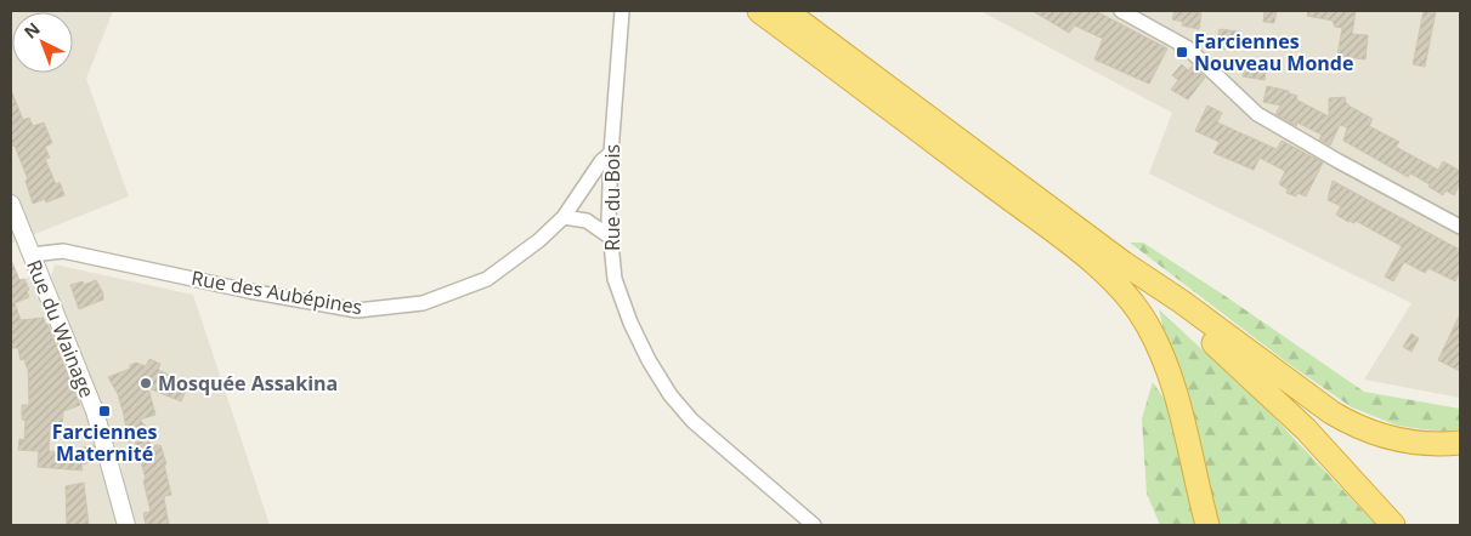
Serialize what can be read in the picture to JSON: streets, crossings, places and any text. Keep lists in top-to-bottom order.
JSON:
{
  "streets": {
    "street": ["Rue du Bois", "Rue des Aubépines", "Rue du Wainage"]
  },
  "crossings": [
    ["Rue du Bois", "Rue des Aubépines"],
    ["Rue des Aubépines", "Rue du Wainage"]
  ],
  "places": {
    "transit": ["Farciennes Nouveau Monde", "Farciennes Maternité"],
    "other": ["Mosquée Assakina"]
  },
  "north": "top left"
}
